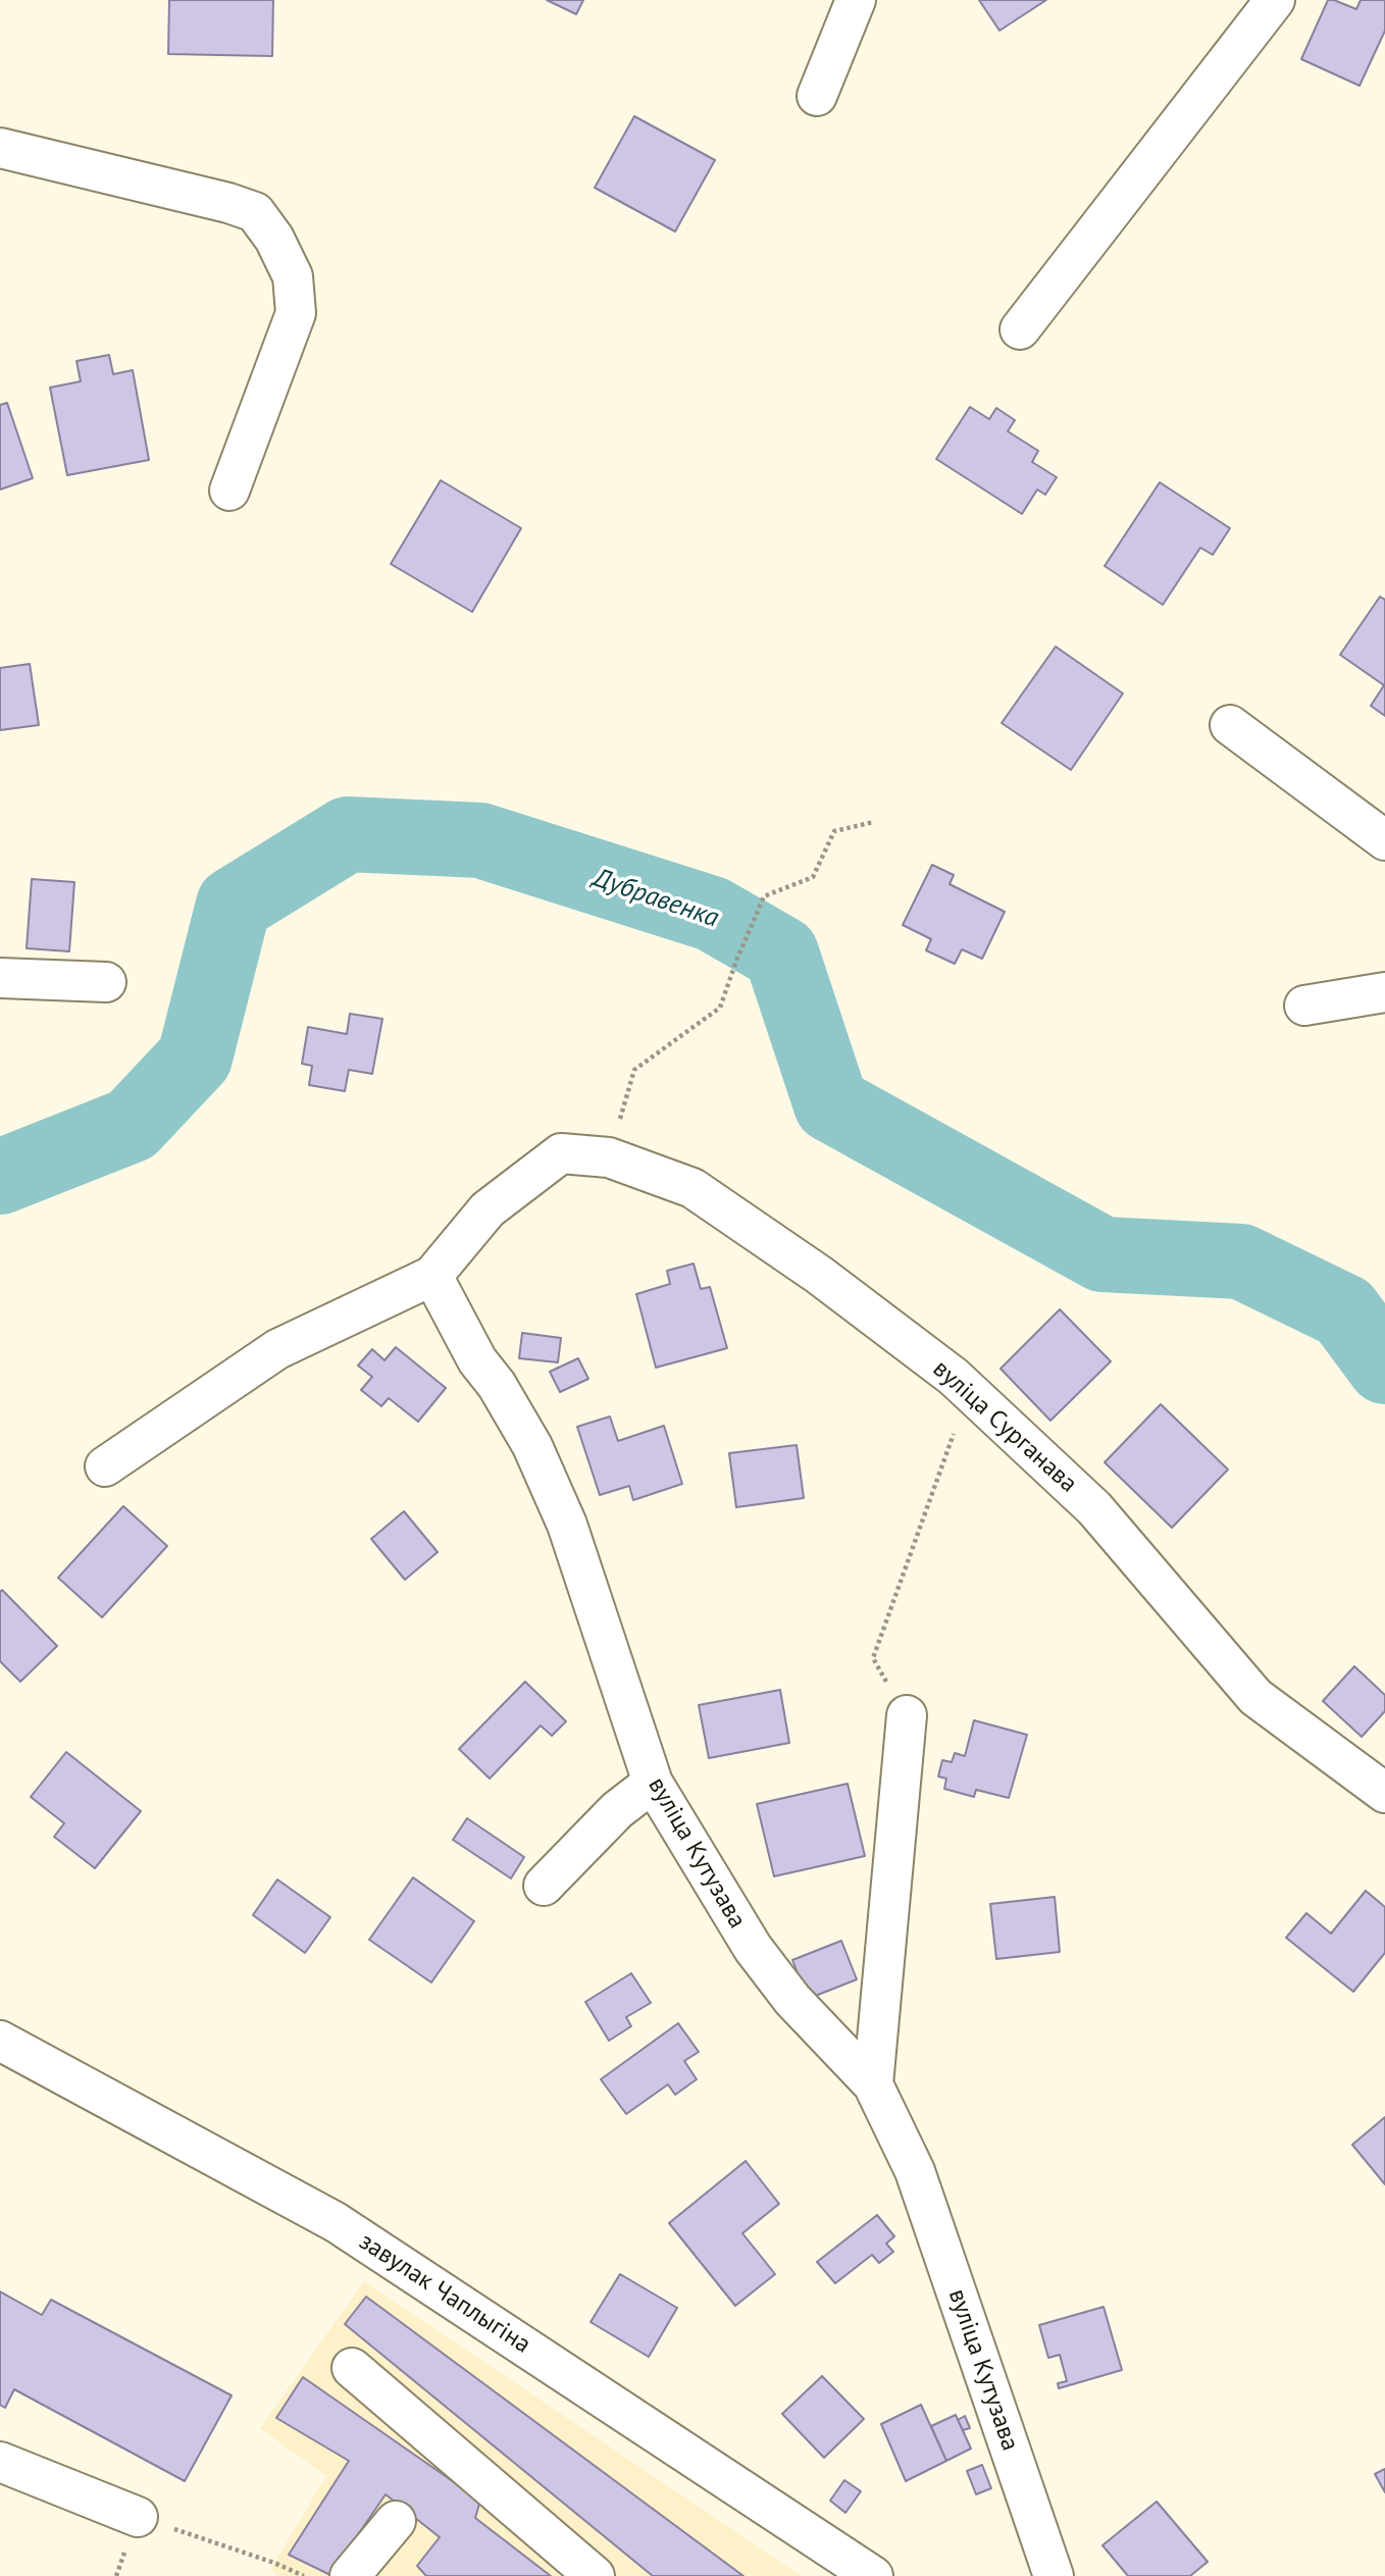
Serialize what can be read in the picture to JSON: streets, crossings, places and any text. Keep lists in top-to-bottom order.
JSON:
{
  "streets": {
    "street": ["вуліца Сурганава", "вуліца Кутузава", "завулак Чаплыгіна"]
  },
  "crossings": [
    ["вуліца Сурганава", "вуліца Кутузава"]
  ],
  "water": ["Дубравенка"]
}
